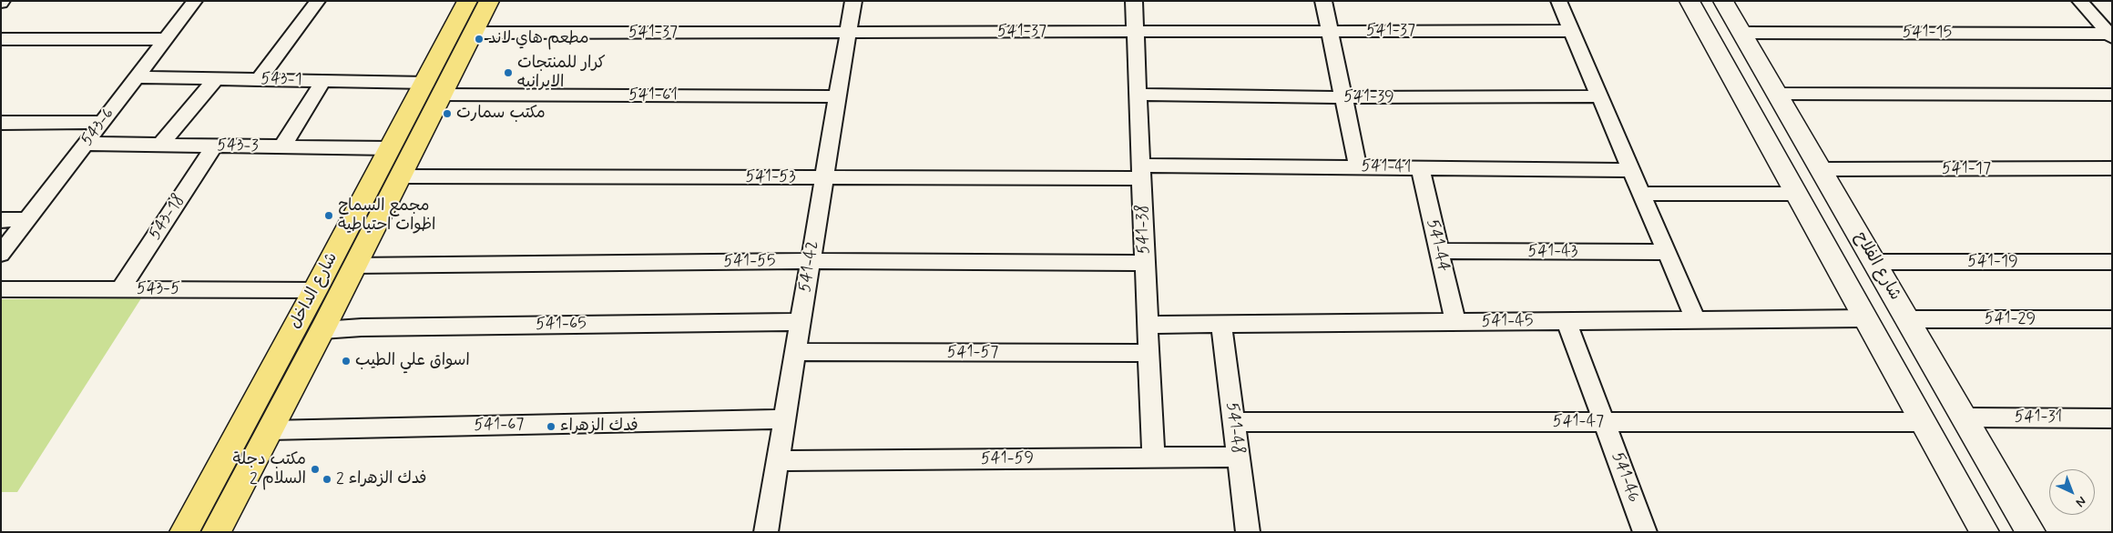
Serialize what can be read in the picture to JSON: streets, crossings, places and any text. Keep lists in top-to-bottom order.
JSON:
{
  "streets": {
    "main road": ["شارع الفلاح", "شارع الداخل"],
    "street": [
      "541-37",
      "541-15",
      "543-1",
      "541-61",
      "541-39",
      "543-6",
      "543-3",
      "541-41",
      "541-17",
      "541-53",
      "543-18",
      "541-38",
      "541-44",
      "541-43",
      "541-55",
      "541-19",
      "541-42",
      "543-5",
      "541-29",
      "541-45",
      "541-65",
      "541-57",
      "541-31",
      "541-47",
      "541-67",
      "541-48",
      "541-59",
      "541-46"
    ]
  },
  "crossings": [
    ["541-37", "541-38"],
    ["541-37", "541-42"],
    ["541-37", "شارع الداخل"],
    ["541-15", "شارع الفلاح"],
    ["543-1", "541-61"],
    ["543-1", "543-6"],
    ["543-1", "شارع الداخل"],
    ["541-61", "541-42"],
    ["541-61", "شارع الداخل"],
    ["541-39", "541-38"],
    ["543-6", "543-3"],
    ["543-3", "543-18"],
    ["543-3", "شارع الداخل"],
    ["541-41", "541-53"],
    ["541-41", "541-38"],
    ["541-41", "541-44"],
    ["541-17", "شارع الفلاح"],
    ["541-53", "541-38"],
    ["541-53", "541-42"],
    ["541-53", "شارع الداخل"],
    ["543-18", "543-5"],
    ["541-38", "541-55"],
    ["541-38", "541-45"],
    ["541-38", "541-57"],
    ["541-38", "541-59"],
    ["541-44", "541-43"],
    ["541-44", "541-45"],
    ["541-55", "541-42"],
    ["541-55", "شارع الداخل"],
    ["541-19", "شارع الفلاح"],
    ["541-42", "541-65"],
    ["541-42", "541-57"],
    ["541-42", "541-67"],
    ["541-42", "541-59"],
    ["شارع الفلاح", "541-29"],
    ["شارع الفلاح", "541-31"],
    ["543-5", "شارع الداخل"],
    ["شارع الداخل", "541-65"],
    ["شارع الداخل", "541-67"],
    ["541-45", "541-48"],
    ["541-45", "541-46"],
    ["541-47", "541-48"],
    ["541-47", "541-46"],
    ["541-48", "541-59"]
  ],
  "places": [
    "مطعم هاي لاند",
    "كرار للمنتجات الايرانيه",
    "مكتب سمارت",
    "مجمع السماح اظوات احتياطية",
    "اسواق علي الطيب",
    "فدك الزهراء",
    "مكتب دجلة السلام 2",
    "فدك الزهراء 2"
  ],
  "north": "bottom right"
}
